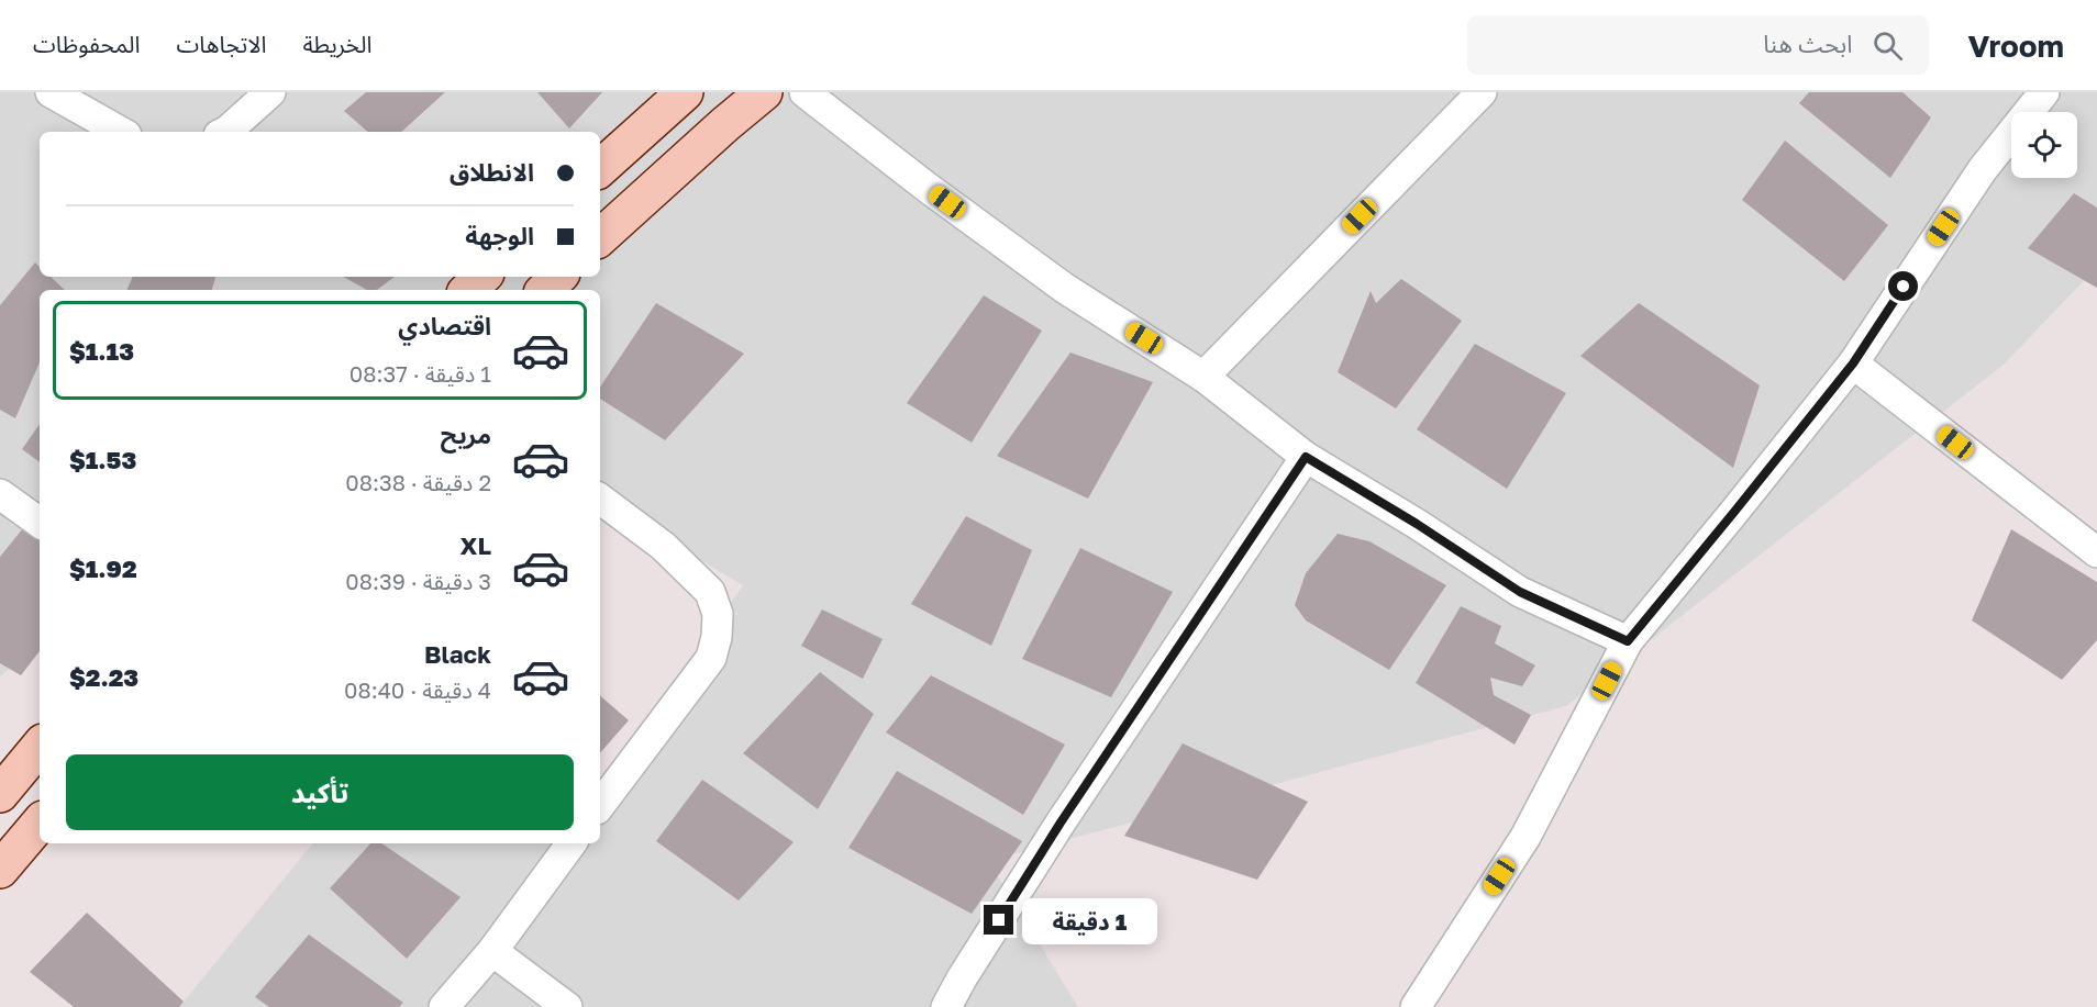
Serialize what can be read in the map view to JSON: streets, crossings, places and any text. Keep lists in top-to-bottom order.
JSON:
{
  "page": {
    "header": "Vroom",
    "search": "ابحث هنا",
    "nav": ["الخريطة", "الاتجاهات", "المحفوظات"],
    "banner": ["الانطلاق", "الوجهة"],
    "list": [
      {
        "name": "اقتصادي",
        "note": "1 دقيقة · 08:37",
        "value": "$1.13"
      },
      {
        "name": "مريح",
        "note": "2 دقيقة · 08:38",
        "value": "$1.53"
      },
      {
        "name": "XL",
        "note": "3 دقيقة · 08:39",
        "value": "$1.92"
      },
      {
        "name": "Black",
        "note": "4 دقيقة · 08:40",
        "value": "$2.23"
      }
    ],
    "buttons": "تأكيد",
    "bubble": "1 دقيقة"
  }
}
